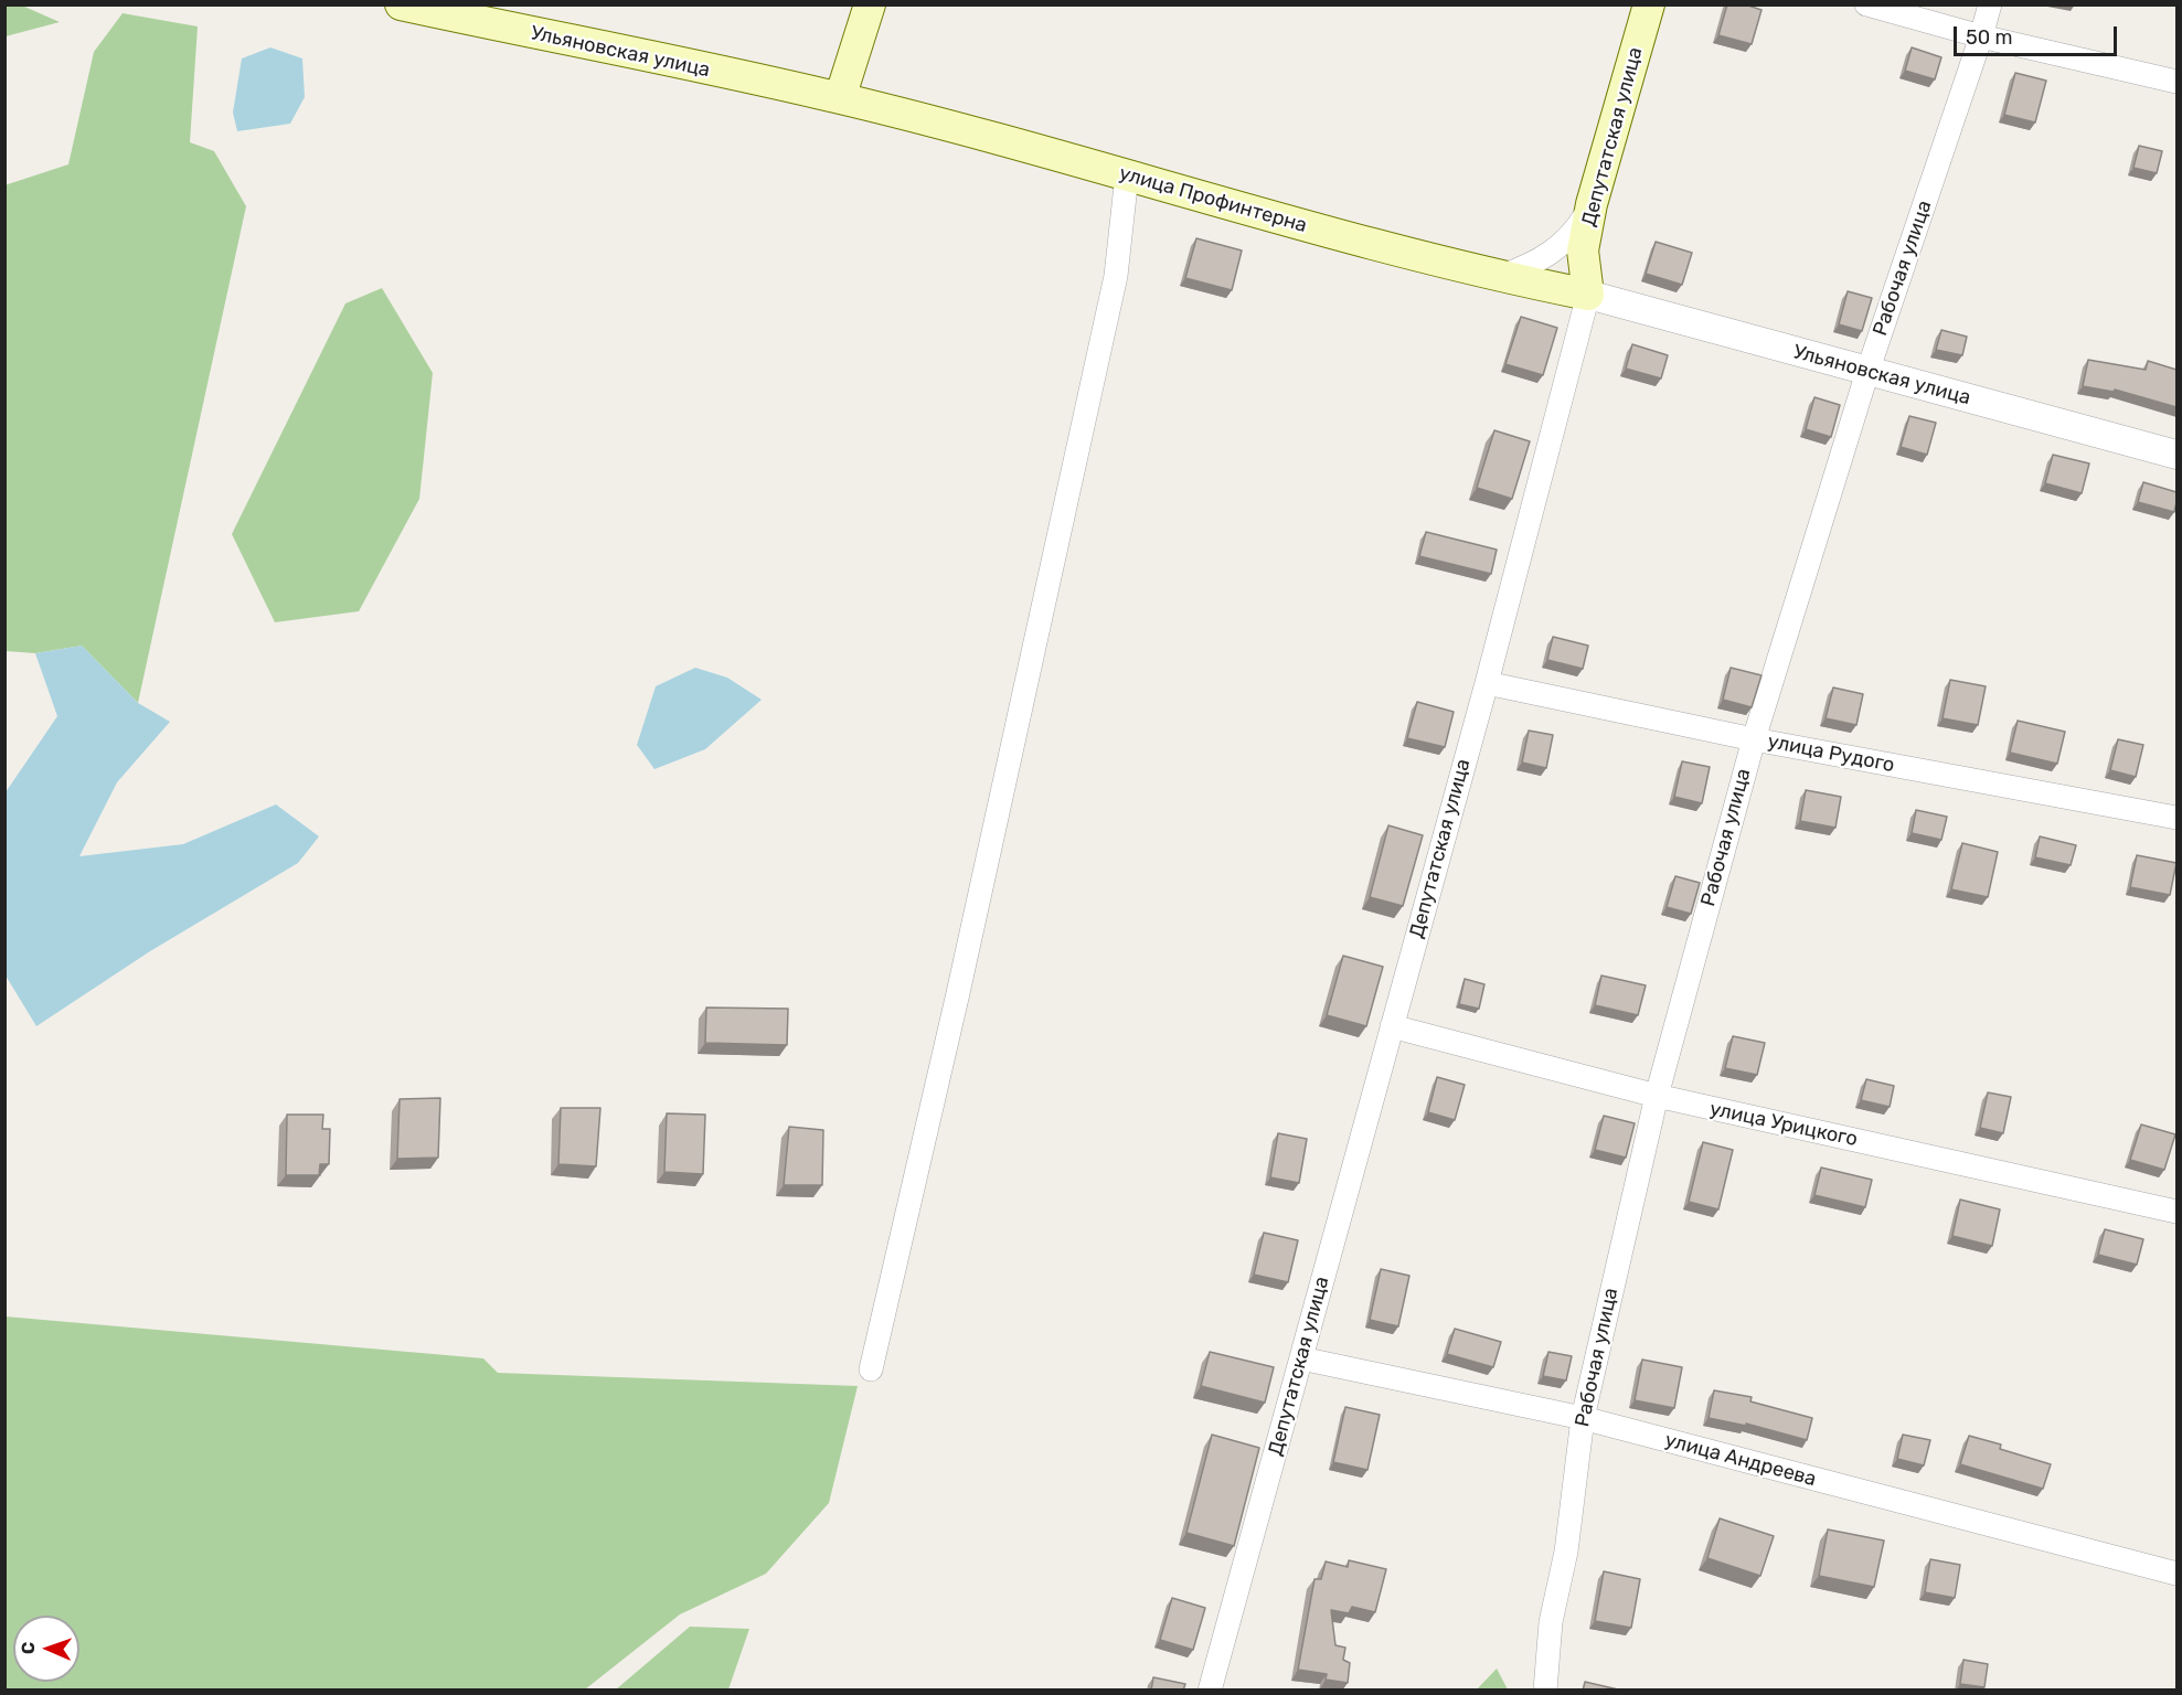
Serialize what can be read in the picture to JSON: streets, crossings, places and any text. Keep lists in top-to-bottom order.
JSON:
{
  "streets": {
    "main road": ["Ульяновская улица", "Депутатская улица", "улица Профинтерна"],
    "street": [
      "Рабочая улица",
      "улица Рудого",
      "улица Урицкого",
      "улица Андреева"
    ]
  },
  "crossings": [
    ["Ульяновская улица", "Депутатская улица"],
    ["Ульяновская улица", "улица Профинтерна"],
    ["Ульяновская улица", "Рабочая улица"],
    ["Депутатская улица", "улица Профинтерна"],
    ["Депутатская улица", "улица Рудого"],
    ["Депутатская улица", "улица Урицкого"],
    ["Депутатская улица", "улица Андреева"],
    ["Рабочая улица", "улица Рудого"],
    ["Рабочая улица", "улица Урицкого"],
    ["Рабочая улица", "улица Андреева"]
  ],
  "scale_bar": "50 m",
  "north": "left"
}
